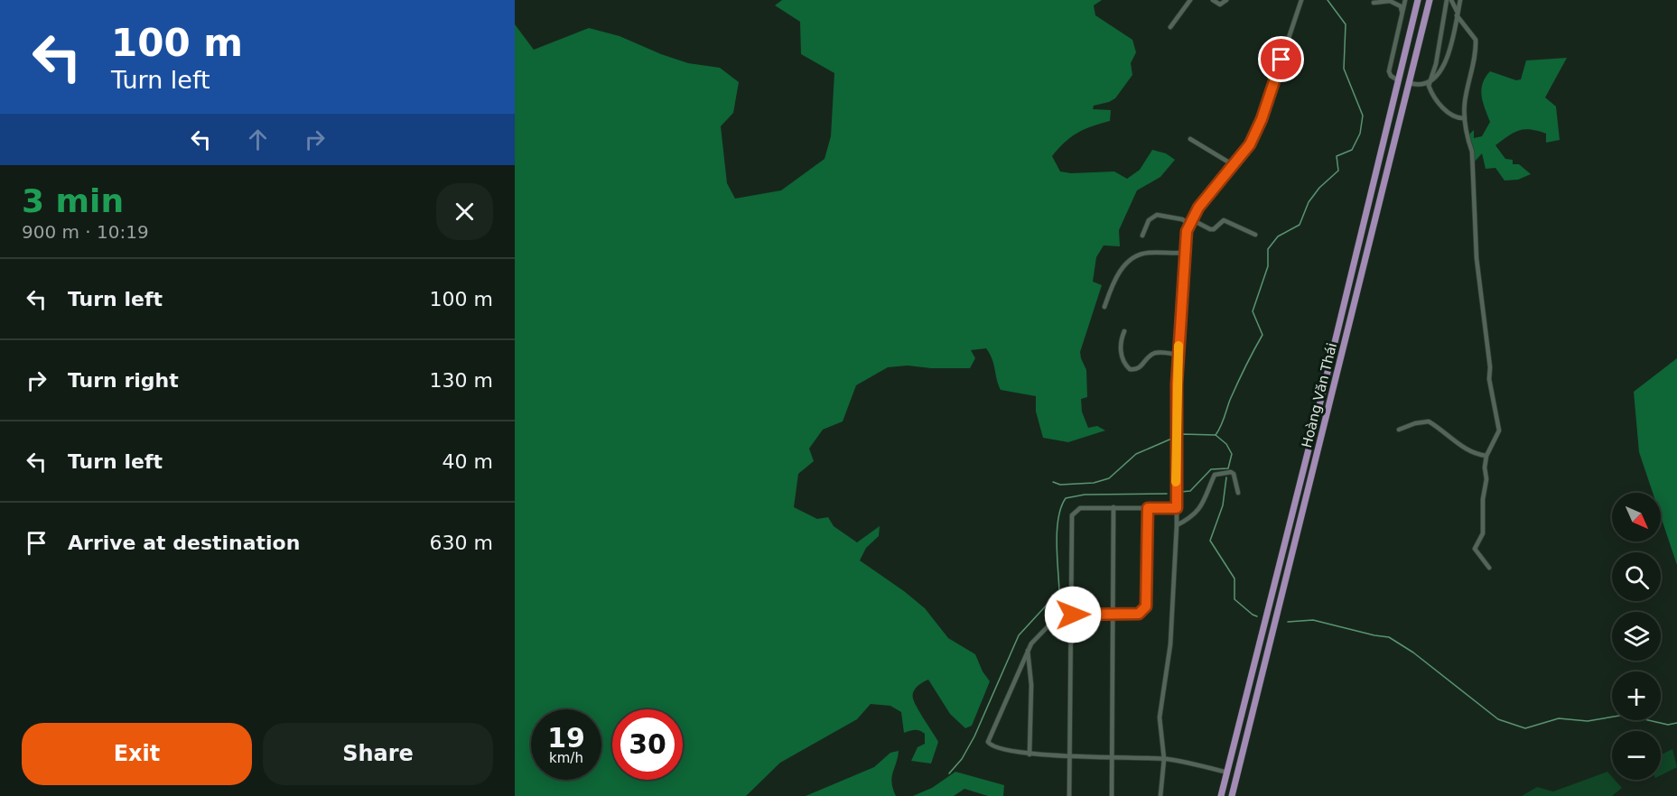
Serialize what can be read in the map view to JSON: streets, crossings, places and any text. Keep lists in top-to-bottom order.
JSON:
{
  "streets": {
    "main road": ["Hoàng Văn Thái"]
  },
  "north": "bottom right",
  "page": {
    "turn": ["100 m", "Turn left"],
    "heading": ["3 min", "900 m · 10:19"],
    "list": [
      {
        "name": "Turn left",
        "value": "100 m"
      },
      {
        "name": "Turn right",
        "value": "130 m"
      },
      {
        "name": "Turn left",
        "value": "40 m"
      },
      {
        "name": "Arrive at destination",
        "value": "630 m"
      }
    ],
    "map_buttons": ["+", "−"],
    "speed": "19 km/h",
    "limit": "30",
    "buttons": ["Exit", "Share"]
  }
}
